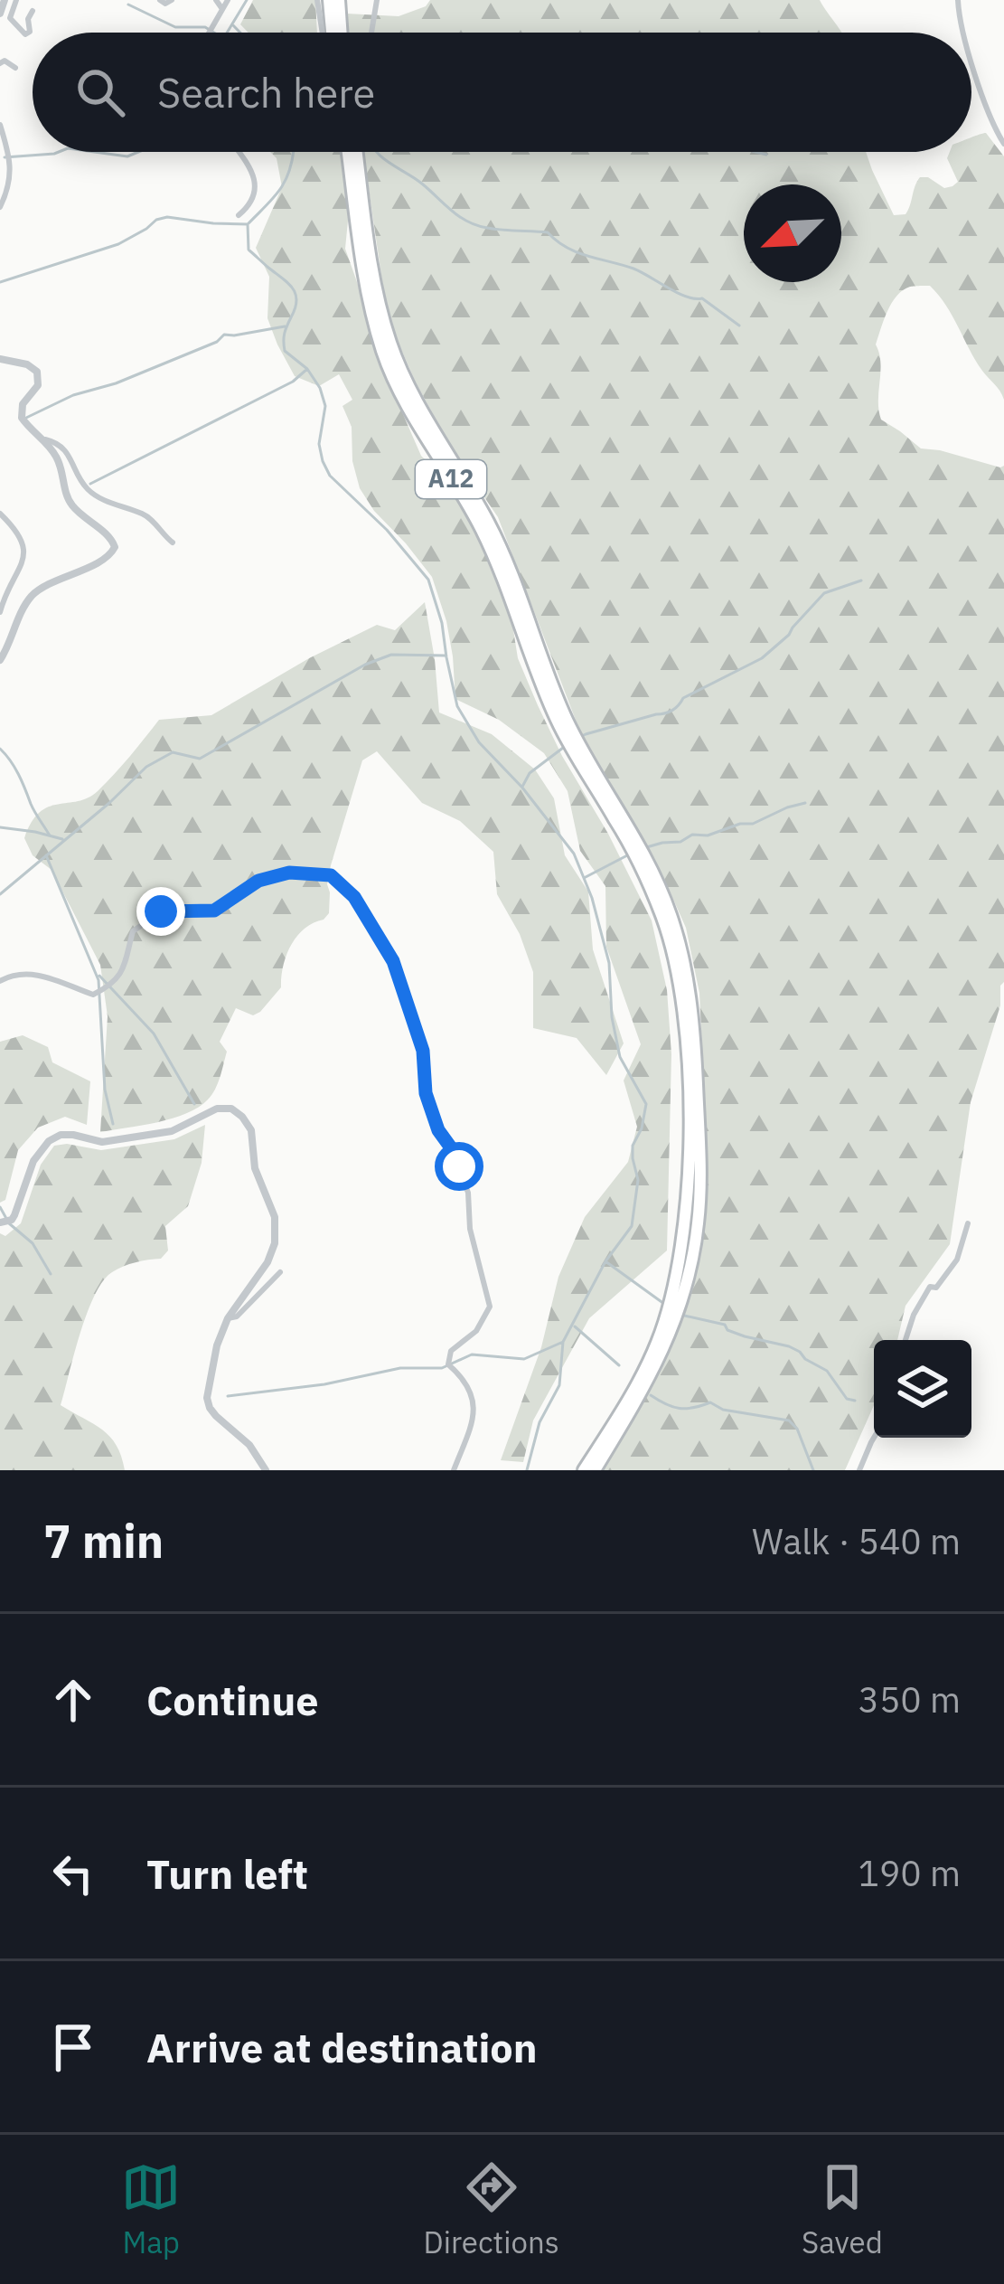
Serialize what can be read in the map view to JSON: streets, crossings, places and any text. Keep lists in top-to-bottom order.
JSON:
{
  "streets": {
    "highway": ["A12"]
  },
  "north": "bottom left",
  "page": {
    "search": "Search here",
    "heading": ["7 min", "Walk · 540 m"],
    "list": [
      ["Continue", "350 m"],
      ["Turn left", "190 m"],
      "Arrive at destination"
    ],
    "nav": ["Map", "Directions", "Saved"]
  }
}
